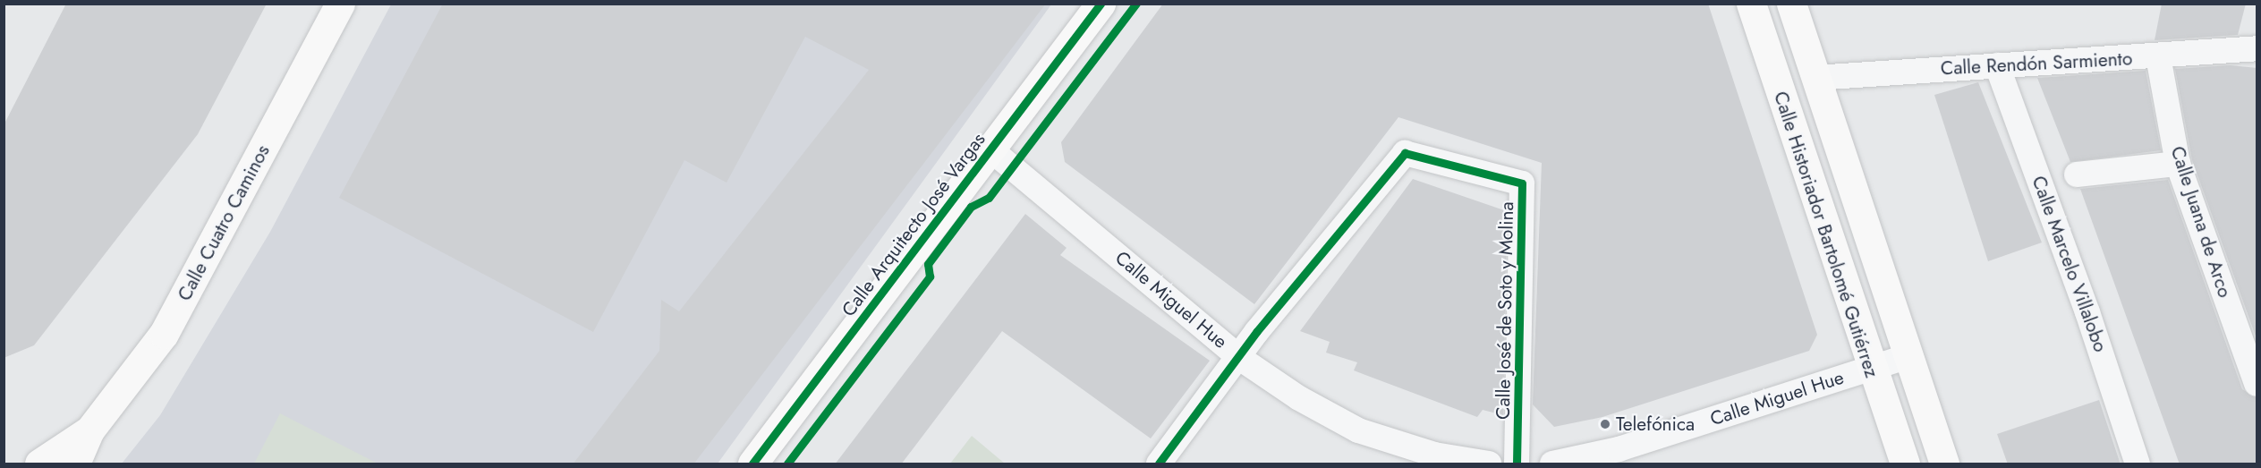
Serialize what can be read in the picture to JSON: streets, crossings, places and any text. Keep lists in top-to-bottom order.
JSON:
{
  "streets": {
    "street": [
      "Calle Rendón Sarmiento",
      "Calle Juana de Arco",
      "Calle Cuatro Caminos",
      "Calle Arquitecto José Vargas",
      "Calle Historiador Bartolomé Gutiérrez",
      "Calle Marcelo Villalobo",
      "Calle Miguel Hue",
      "Calle José de Soto y Molina"
    ]
  },
  "crossings": [
    ["Calle Rendón Sarmiento", "Calle Juana de Arco"],
    ["Calle Rendón Sarmiento", "Calle Historiador Bartolomé Gutiérrez"],
    ["Calle Rendón Sarmiento", "Calle Marcelo Villalobo"],
    ["Calle Arquitecto José Vargas", "Calle Miguel Hue"],
    ["Calle Historiador Bartolomé Gutiérrez", "Calle Miguel Hue"],
    ["Calle Miguel Hue", "Calle José de Soto y Molina"]
  ],
  "places": ["Telefónica"]
}
